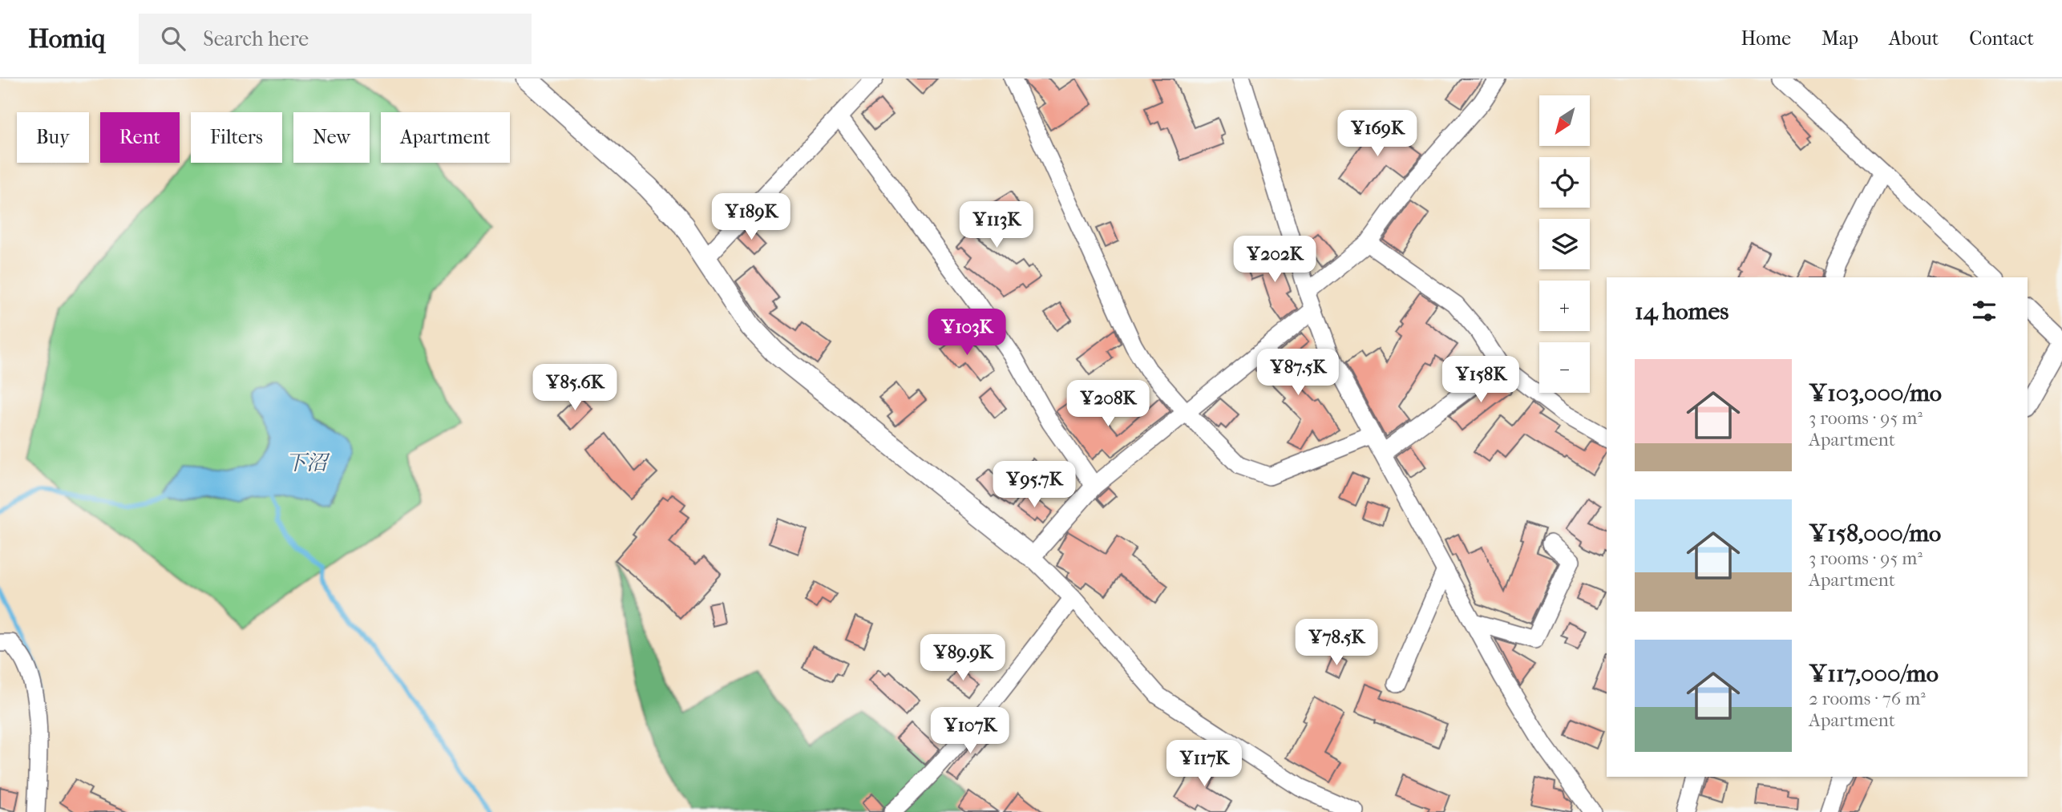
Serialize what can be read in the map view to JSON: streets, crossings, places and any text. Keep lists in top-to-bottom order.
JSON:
{
  "water": ["下沼"],
  "north": "bottom left",
  "page": {
    "header": "Homiq",
    "search": "Search here",
    "nav": [
      "Home",
      "Map",
      "About",
      "Contact"
    ],
    "map_buttons": ["+", "−"],
    "price": [
      "¥169K",
      "¥189K",
      "¥113K",
      "¥202K",
      "¥103K",
      "¥87.5K",
      "¥158K",
      "¥85.6K",
      "¥208K",
      "¥95.7K",
      "¥78.5K",
      "¥89.9K",
      "¥107K",
      "¥117K"
    ],
    "chip": [
      "Buy",
      "Rent",
      "Filters",
      "New",
      "Apartment"
    ],
    "heading": "14 homes",
    "list": [
      {
        "name": "¥103,000/mo",
        "note": "3 rooms · 95 m² · Apartment"
      },
      {
        "name": "¥158,000/mo",
        "note": "3 rooms · 95 m² · Apartment"
      },
      {
        "name": "¥117,000/mo",
        "note": "2 rooms · 76 m² · Apartment"
      }
    ]
  }
}
